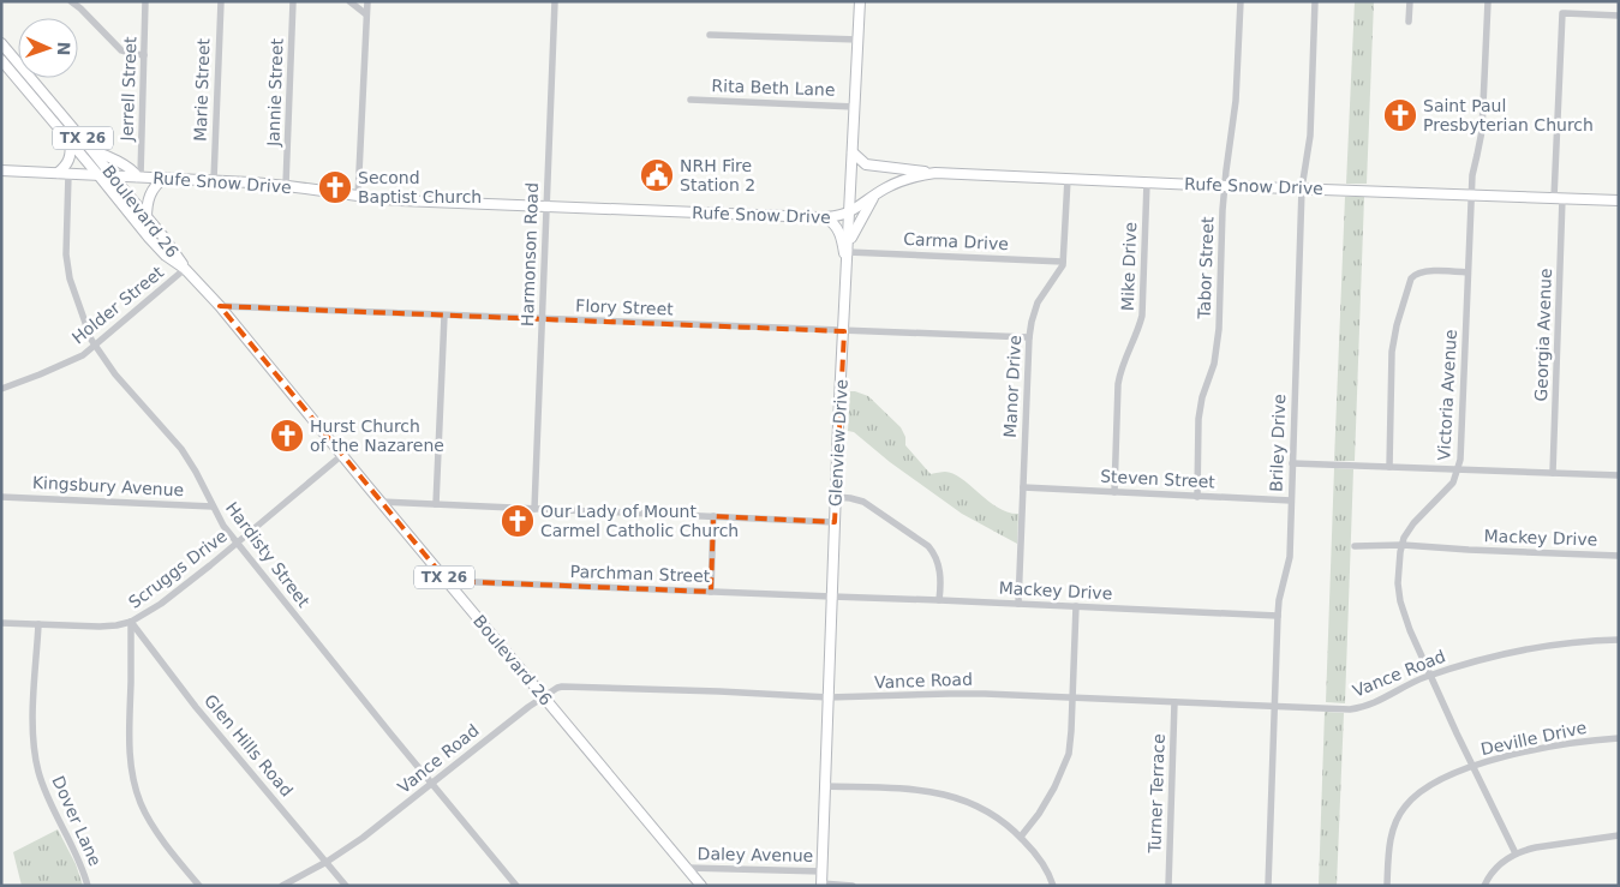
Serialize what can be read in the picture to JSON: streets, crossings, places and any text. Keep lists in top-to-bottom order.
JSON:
{
  "streets": {
    "main road": [
      "TX 26",
      "Rufe Snow Drive",
      "Boulevard 26",
      "Glenview Drive"
    ],
    "street": [
      "Rita Beth Lane",
      "Jerrell Street",
      "Marie Street",
      "Jannie Street",
      "Carma Drive",
      "Harmonson Road",
      "Mike Drive",
      "Tabor Street",
      "Holder Street",
      "Flory Street",
      "Georgia Avenue",
      "Manor Drive",
      "Victoria Avenue",
      "Briley Drive",
      "Steven Street",
      "Kingsbury Avenue",
      "Mackey Drive",
      "Hardisty Street",
      "Scruggs Drive",
      "Parchman Street",
      "Vance Road",
      "Deville Drive",
      "Glen Hills Road",
      "Turner Terrace",
      "Dover Lane",
      "Daley Avenue"
    ]
  },
  "crossings": [
    ["Rita Beth Lane", "Glenview Drive"],
    ["Jerrell Street", "Rufe Snow Drive"],
    ["Marie Street", "Rufe Snow Drive"],
    ["Jannie Street", "Rufe Snow Drive"],
    ["Rufe Snow Drive", "Boulevard 26"],
    ["Rufe Snow Drive", "Harmonson Road"],
    ["Rufe Snow Drive", "Mike Drive"],
    ["Rufe Snow Drive", "Tabor Street"],
    ["Rufe Snow Drive", "Georgia Avenue"],
    ["Rufe Snow Drive", "Manor Drive"],
    ["Rufe Snow Drive", "Victoria Avenue"],
    ["Rufe Snow Drive", "Glenview Drive"],
    ["Rufe Snow Drive", "Briley Drive"],
    ["Rufe Snow Drive", "Hardisty Street"],
    ["Boulevard 26", "Holder Street"],
    ["Boulevard 26", "Flory Street"],
    ["Boulevard 26", "Scruggs Drive"],
    ["Boulevard 26", "Parchman Street"],
    ["Boulevard 26", "Vance Road"],
    ["Boulevard 26", "Daley Avenue"],
    ["Carma Drive", "Manor Drive"],
    ["Carma Drive", "Glenview Drive"],
    ["Harmonson Road", "Flory Street"],
    ["Mike Drive", "Steven Street"],
    ["Tabor Street", "Steven Street"],
    ["Holder Street", "Hardisty Street"],
    ["Flory Street", "Manor Drive"],
    ["Flory Street", "Glenview Drive"],
    ["Manor Drive", "Steven Street"],
    ["Manor Drive", "Mackey Drive"],
    ["Victoria Avenue", "Mackey Drive"],
    ["Victoria Avenue", "Vance Road"],
    ["Victoria Avenue", "Deville Drive"],
    ["Glenview Drive", "Mackey Drive"],
    ["Glenview Drive", "Parchman Street"],
    ["Glenview Drive", "Vance Road"],
    ["Glenview Drive", "Daley Avenue"],
    ["Briley Drive", "Steven Street"],
    ["Briley Drive", "Mackey Drive"],
    ["Briley Drive", "Vance Road"],
    ["Kingsbury Avenue", "Hardisty Street"],
    ["Mackey Drive", "Parchman Street"],
    ["Hardisty Street", "Scruggs Drive"],
    ["Hardisty Street", "Vance Road"],
    ["Scruggs Drive", "Glen Hills Road"],
    ["Scruggs Drive", "Dover Lane"],
    ["Vance Road", "Glen Hills Road"],
    ["Vance Road", "Turner Terrace"]
  ],
  "places": {
    "church": [
      "Saint Paul Presbyterian Church",
      "Second Baptist Church",
      "Hurst Church of the Nazarene",
      "Our Lady of Mount Carmel Catholic Church"
    ],
    "public building": ["NRH Fire Station 2"]
  },
  "north": "right"
}
